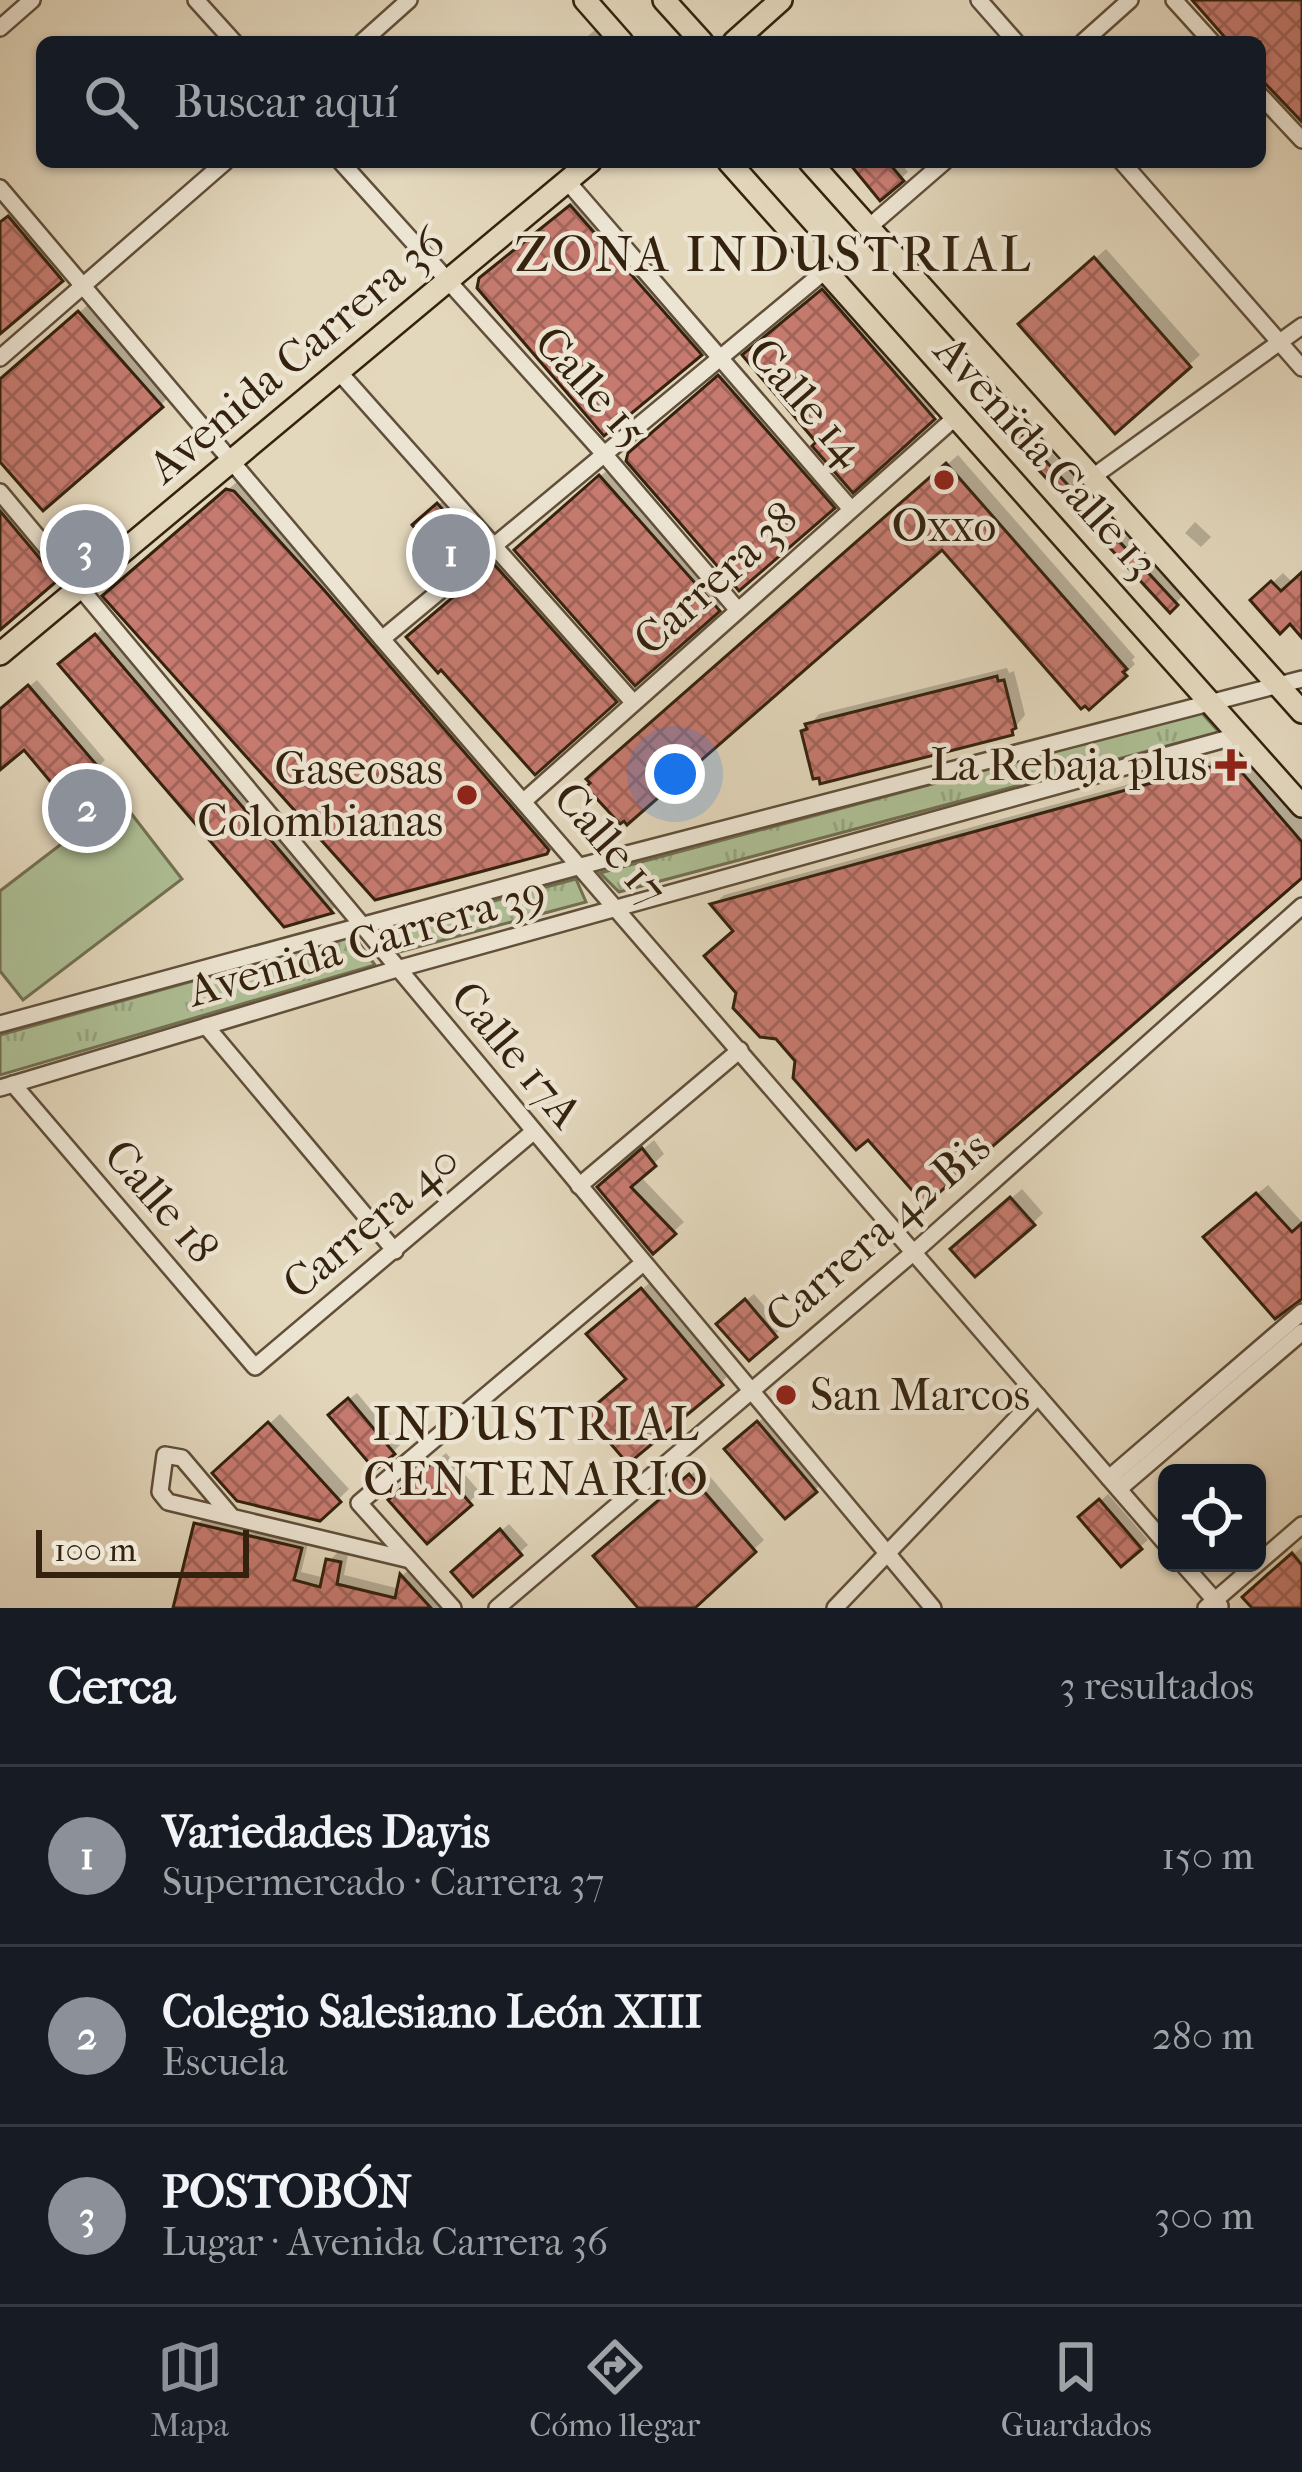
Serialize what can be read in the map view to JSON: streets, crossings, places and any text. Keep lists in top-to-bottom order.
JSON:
{
  "streets": {
    "main road": ["Avenida Carrera 36", "Avenida Calle 13"],
    "street": [
      "Calle 15",
      "Calle 14",
      "Carrera 38",
      "Calle 17",
      "Avenida Carrera 39",
      "Calle 17A",
      "Calle 18",
      "Carrera 40",
      "Carrera 42 Bis"
    ]
  },
  "crossings": [
    ["Avenida Carrera 36", "Calle 15"],
    ["Avenida Carrera 36", "Calle 14"],
    ["Avenida Carrera 36", "Calle 17"],
    ["Avenida Carrera 36", "Calle 17A"],
    ["Calle 15", "Carrera 38"],
    ["Calle 14", "Carrera 38"],
    ["Avenida Calle 13", "Carrera 38"],
    ["Avenida Calle 13", "Avenida Carrera 39"],
    ["Carrera 38", "Calle 17"],
    ["Calle 17", "Avenida Carrera 39"],
    ["Calle 17", "Carrera 42 Bis"],
    ["Avenida Carrera 39", "Calle 17A"],
    ["Avenida Carrera 39", "Calle 18"],
    ["Calle 17A", "Carrera 40"],
    ["Calle 17A", "Carrera 42 Bis"],
    ["Calle 18", "Carrera 40"]
  ],
  "districts": ["ZONA INDUSTRIAL", "INDUSTRIAL CENTENARIO"],
  "places": {
    "other": ["Oxxo", "Gaseosas Colombianas", "San Marcos"],
    "health": ["La Rebaja plus"]
  },
  "scale_bar": "100 m",
  "page": {
    "search": "Buscar aquí",
    "pins": ["3", "1", "2"],
    "scale": "100 m",
    "heading": ["Cerca", "3 resultados"],
    "list": [
      {
        "mark": "1",
        "name": "Variedades Dayis",
        "note": "Supermercado · Carrera 37",
        "value": "150 m"
      },
      {
        "mark": "2",
        "name": "Colegio Salesiano León XIII",
        "note": "Escuela",
        "value": "280 m"
      },
      {
        "mark": "3",
        "name": "POSTOBÓN",
        "note": "Lugar · Avenida Carrera 36",
        "value": "300 m"
      }
    ],
    "nav": ["Mapa", "Cómo llegar", "Guardados"]
  }
}
